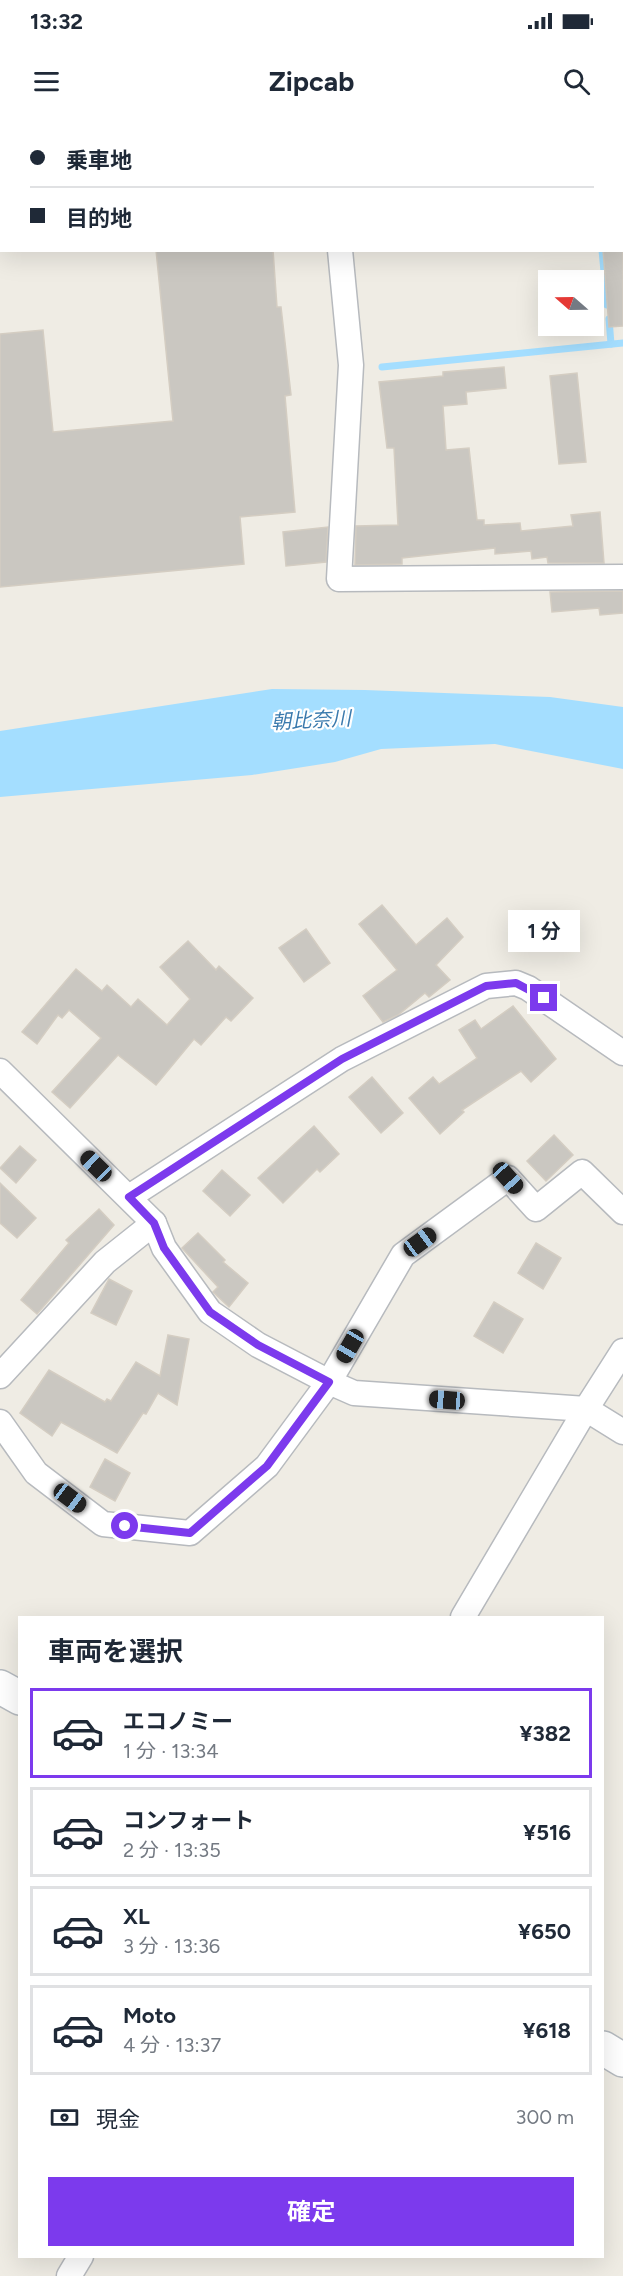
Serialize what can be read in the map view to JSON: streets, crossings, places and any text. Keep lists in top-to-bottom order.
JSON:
{
  "water": ["朝比奈川"],
  "north": "left",
  "page": {
    "status": "13:32",
    "header": "Zipcab",
    "banner": ["乗車地", "目的地"],
    "bubble": "1 分",
    "heading": "車両を選択",
    "list": [
      {
        "name": "エコノミー",
        "note": "1 分 · 13:34",
        "value": "¥382"
      },
      {
        "name": "コンフォート",
        "note": "2 分 · 13:35",
        "value": "¥516"
      },
      {
        "name": "XL",
        "note": "3 分 · 13:36",
        "value": "¥650"
      },
      {
        "name": "Moto",
        "note": "4 分 · 13:37",
        "value": "¥618"
      }
    ],
    "pay": ["現金", "300 m"],
    "buttons": "確定"
  }
}
